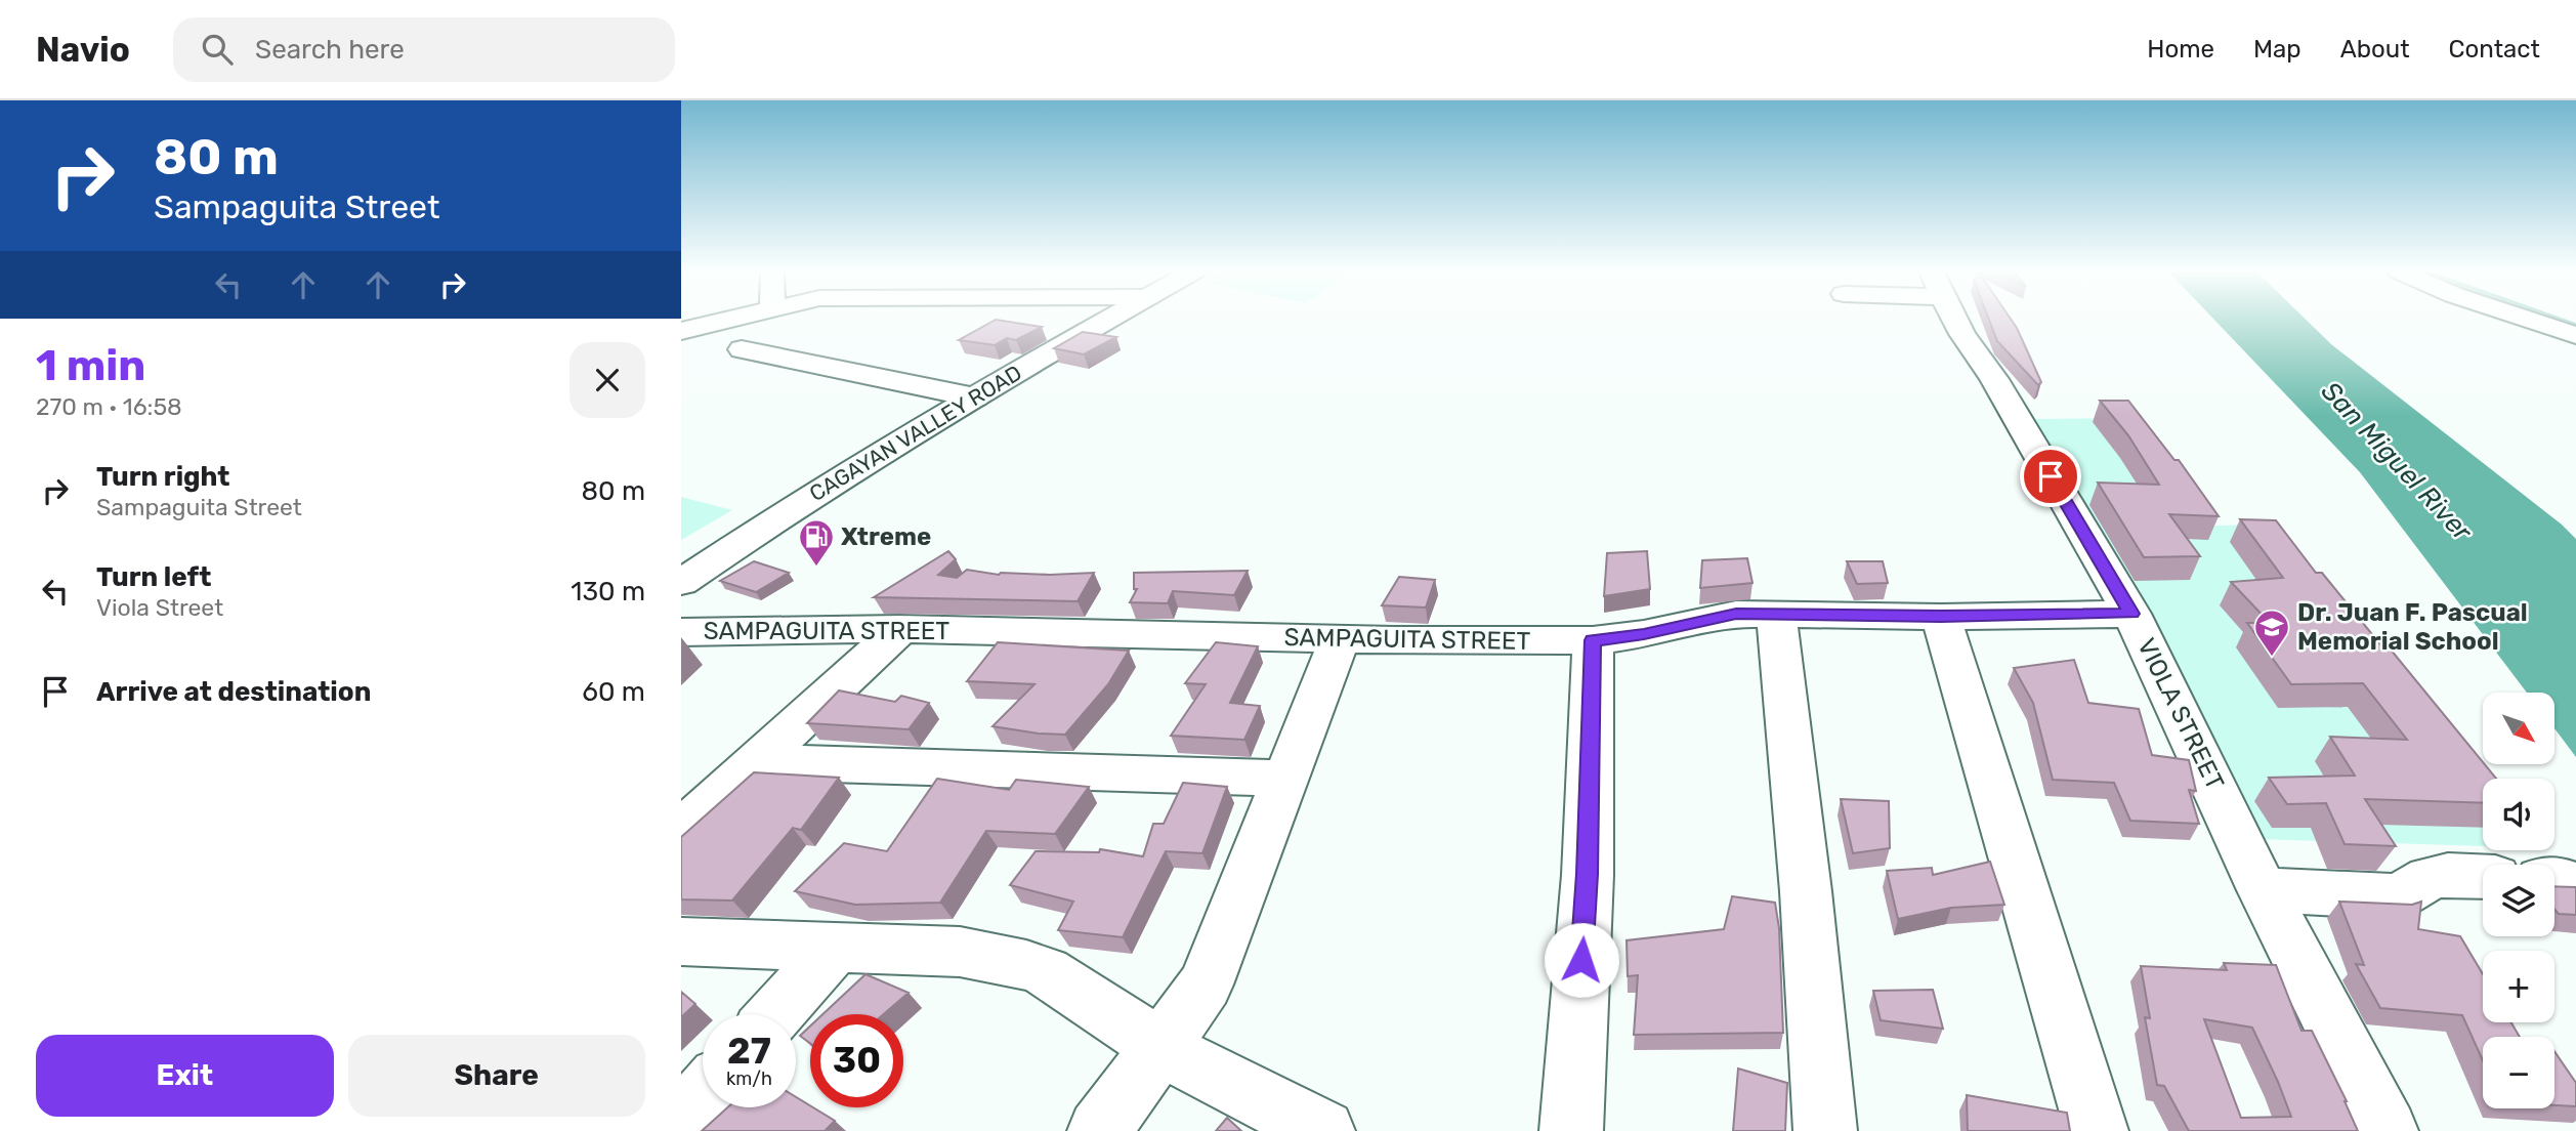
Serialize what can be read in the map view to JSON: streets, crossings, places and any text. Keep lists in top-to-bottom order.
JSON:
{
  "streets": {
    "main road": ["CAGAYAN VALLEY ROAD", "SAMPAGUITA STREET", "VIOLA STREET"]
  },
  "crossings": [
    ["SAMPAGUITA STREET", "VIOLA STREET"]
  ],
  "water": ["San Miguel River"],
  "places": {
    "fuel station": ["Xtreme"],
    "school or university": ["Dr. Juan F. Pascual Memorial School"]
  },
  "north": "bottom right",
  "page": {
    "header": "Navio",
    "search": "Search here",
    "nav": [
      "Home",
      "Map",
      "About",
      "Contact"
    ],
    "turn": ["80 m", "Sampaguita Street"],
    "heading": ["1 min", "270 m · 16:58"],
    "list": [
      {
        "name": "Turn right",
        "note": "Sampaguita Street",
        "value": "80 m"
      },
      {
        "name": "Turn left",
        "note": "Viola Street",
        "value": "130 m"
      },
      {
        "name": "Arrive at destination",
        "value": "60 m"
      }
    ],
    "map_buttons": ["+", "−"],
    "speed": "27 km/h",
    "limit": "30",
    "buttons": ["Exit", "Share"]
  }
}
